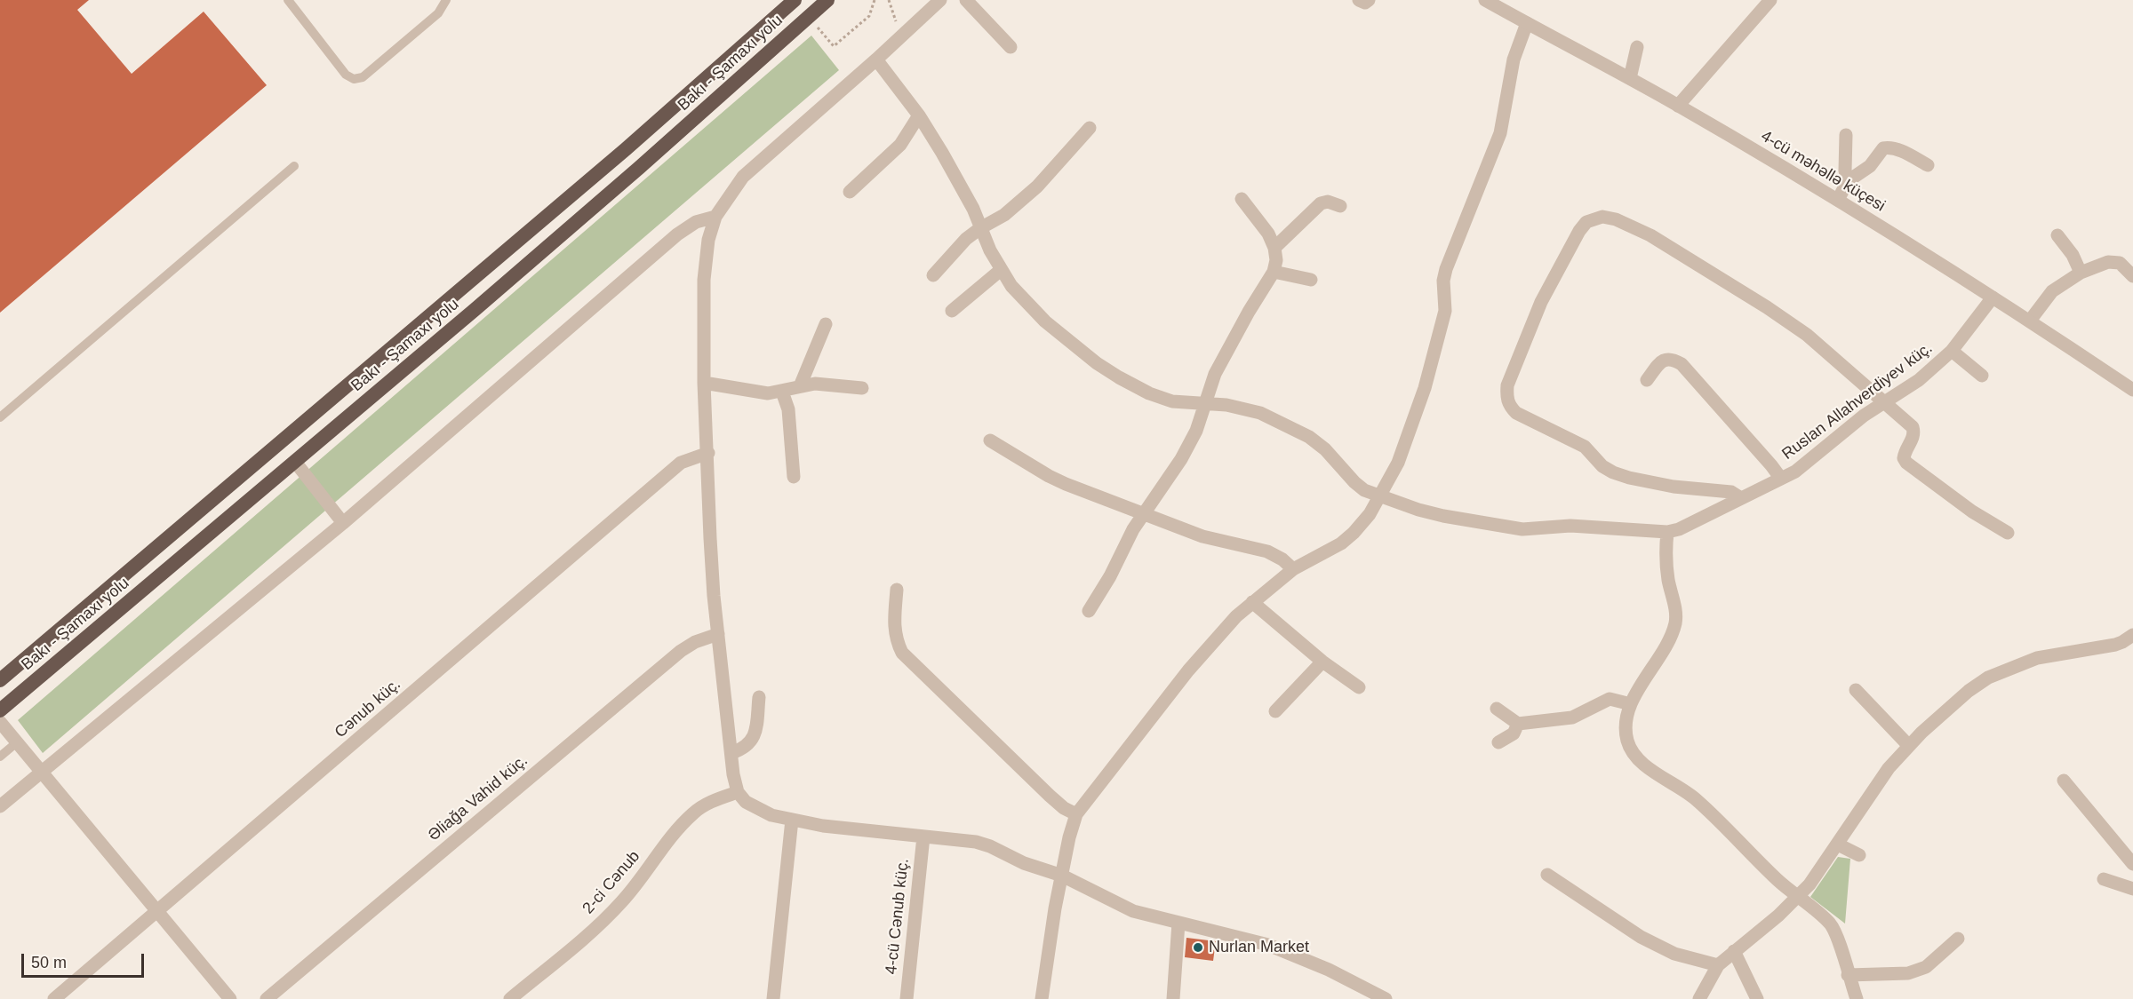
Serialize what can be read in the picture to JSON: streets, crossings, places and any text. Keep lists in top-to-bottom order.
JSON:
{
  "streets": {
    "highway": ["Bakı - Şamaxı yolu"],
    "street": [
      "4-cü məhəllə küçesi",
      "Ruslan Allahverdiyev küç.",
      "Cənub küç.",
      "Əliağa Vahid küç.",
      "2-ci Cənub",
      "4-cü Cənub küç."
    ]
  },
  "crossings": [
    ["4-cü məhəllə küçesi", "Ruslan Allahverdiyev küç."]
  ],
  "places": ["Nurlan Market"],
  "scale_bar": "50 m"
}
